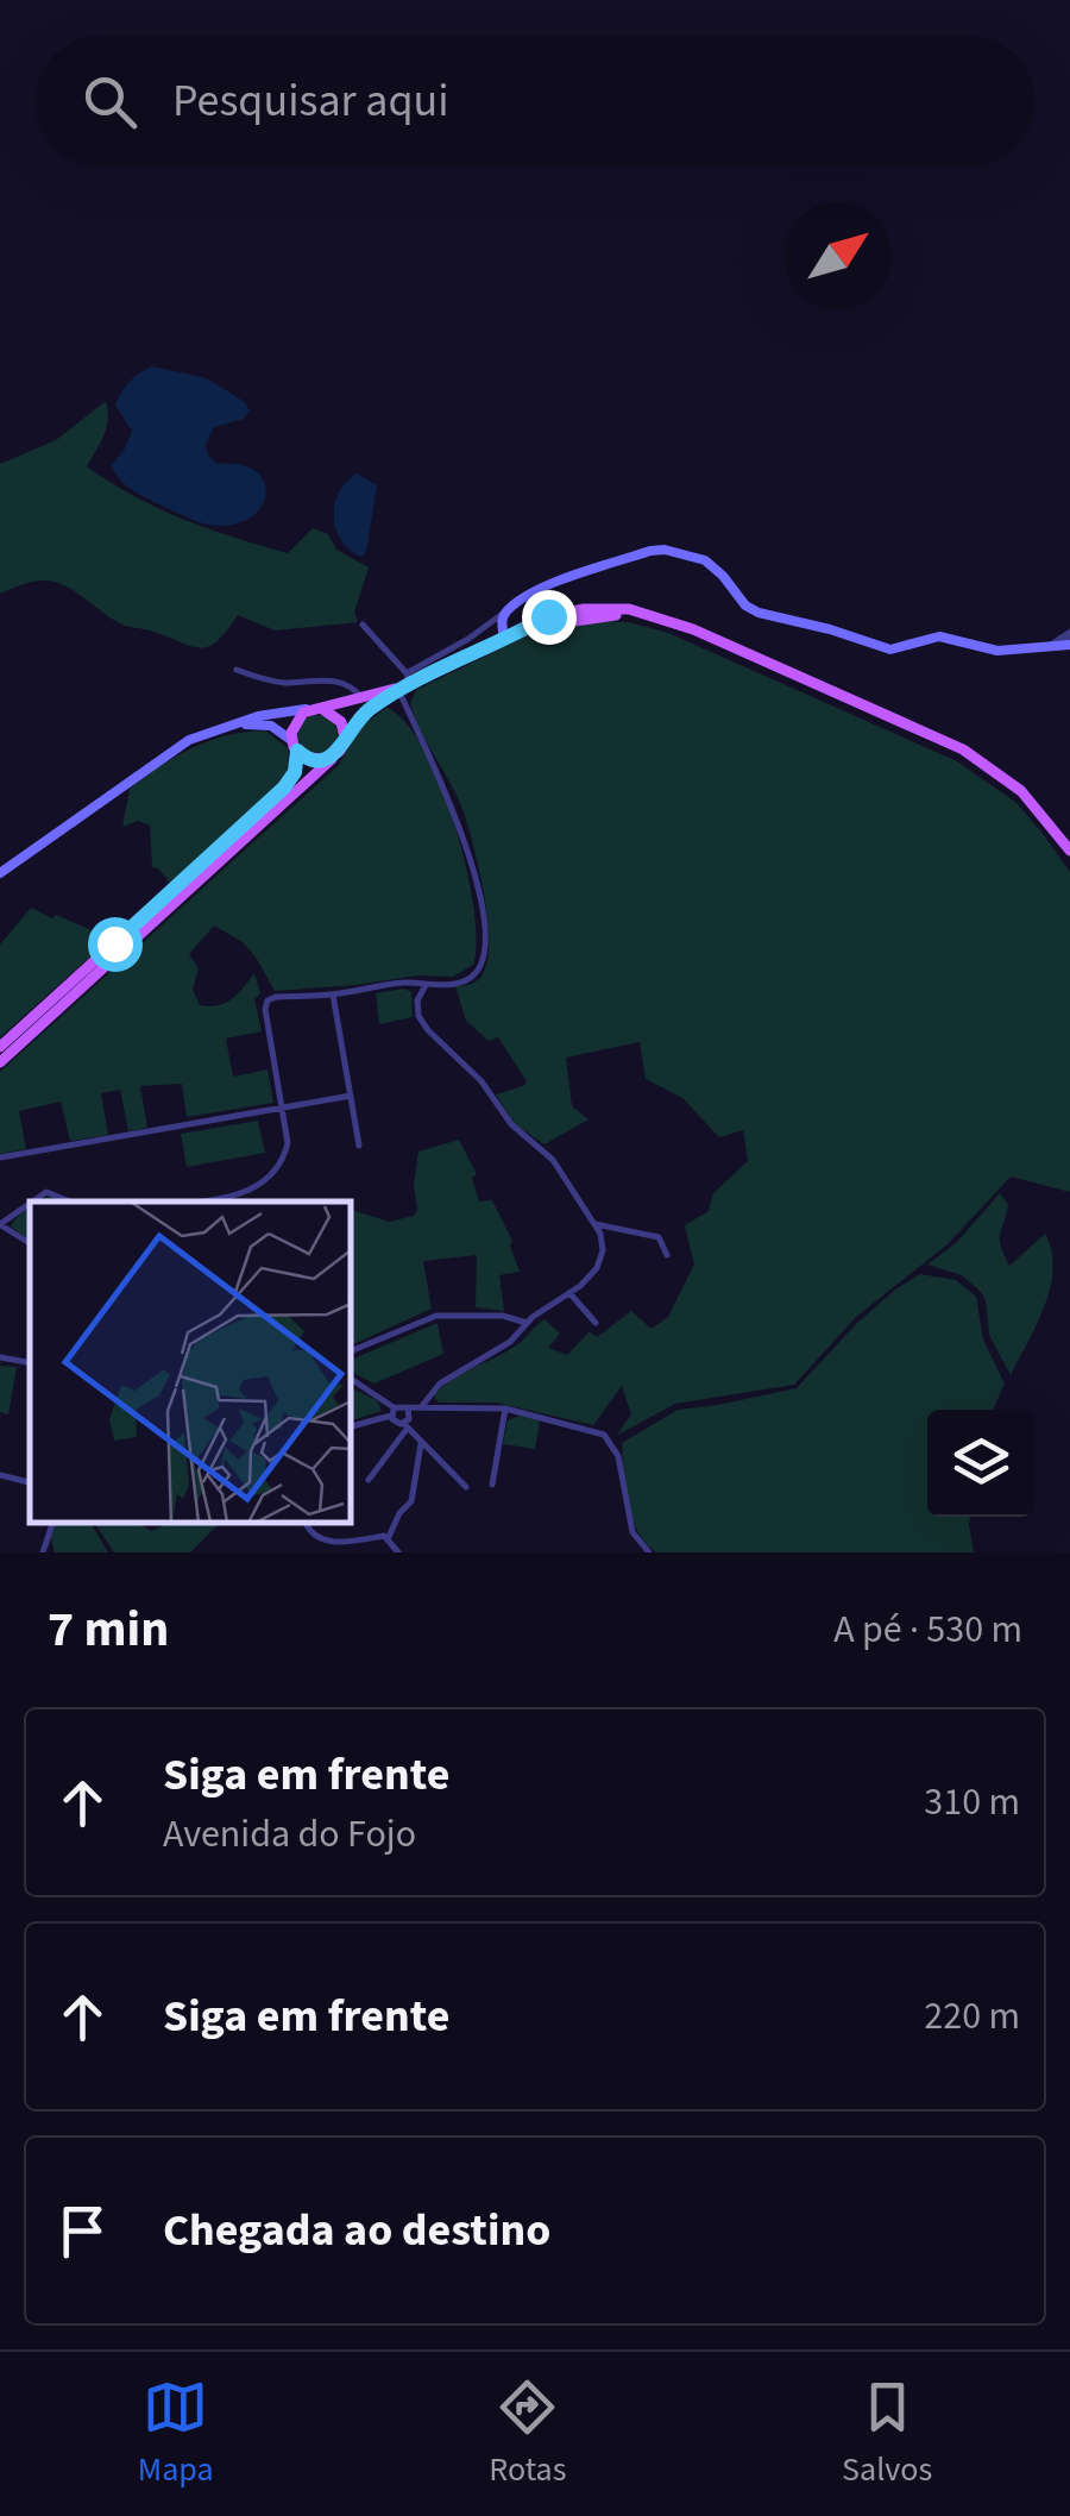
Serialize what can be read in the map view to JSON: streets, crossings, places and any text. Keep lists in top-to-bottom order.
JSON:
{
  "north": "top right",
  "page": {
    "search": "Pesquisar aqui",
    "heading": ["7 min", "A pé · 530 m"],
    "list": [
      ["Siga em frente", "Avenida do Fojo", "310 m"],
      ["Siga em frente", "220 m"],
      "Chegada ao destino"
    ],
    "nav": ["Mapa", "Rotas", "Salvos"]
  }
}
